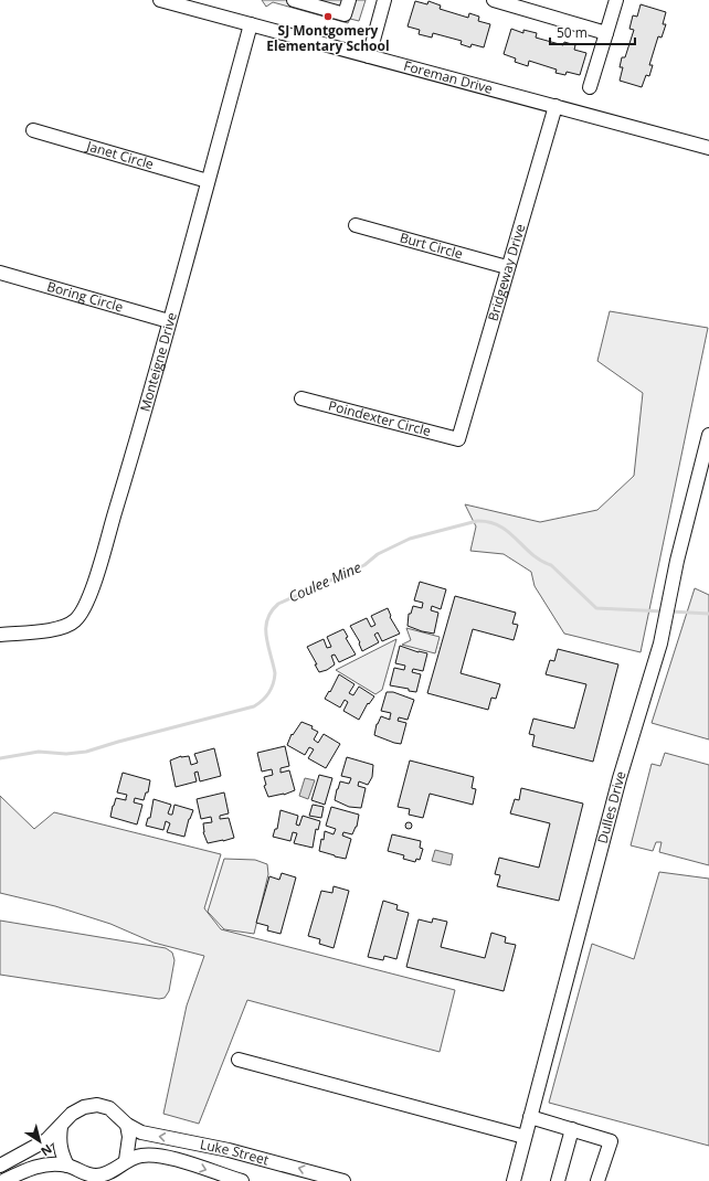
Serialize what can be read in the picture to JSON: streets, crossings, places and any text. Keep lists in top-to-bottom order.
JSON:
{
  "streets": {
    "street": [
      "Foreman Drive",
      "Janet Circle",
      "Burt Circle",
      "Bridgeway Drive",
      "Boring Circle",
      "Monteigne Drive",
      "Poindexter Circle",
      "Dulles Drive",
      "Luke Street"
    ]
  },
  "crossings": [
    ["Foreman Drive", "Bridgeway Drive"],
    ["Foreman Drive", "Monteigne Drive"],
    ["Janet Circle", "Monteigne Drive"],
    ["Burt Circle", "Bridgeway Drive"],
    ["Bridgeway Drive", "Poindexter Circle"],
    ["Boring Circle", "Monteigne Drive"]
  ],
  "water": ["Coulee Mine"],
  "places": ["SJ Montgomery Elementary School"],
  "scale_bar": "50 m",
  "north": "bottom right"
}
